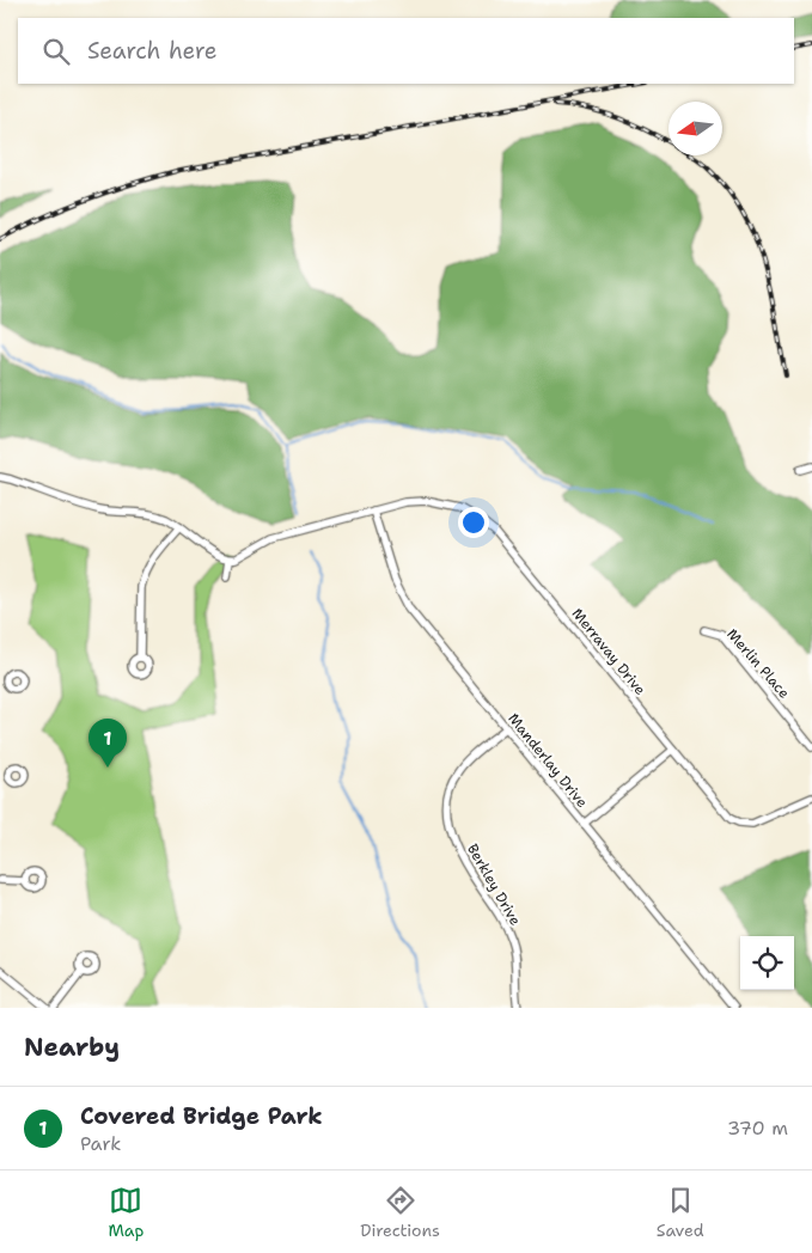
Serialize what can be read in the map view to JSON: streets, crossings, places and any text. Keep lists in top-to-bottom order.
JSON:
{
  "streets": {
    "street": [
      "Merravay Drive",
      "Merlin Place",
      "Manderlay Drive",
      "Berkley Drive"
    ]
  },
  "crossings": [
    ["Merravay Drive", "Manderlay Drive"],
    ["Manderlay Drive", "Berkley Drive"]
  ],
  "north": "left",
  "page": {
    "search": "Search here",
    "pins": "1",
    "heading": "Nearby",
    "list": [
      {
        "mark": "1",
        "name": "Covered Bridge Park",
        "note": "Park",
        "value": "370 m"
      }
    ],
    "nav": ["Map", "Directions", "Saved"]
  }
}
